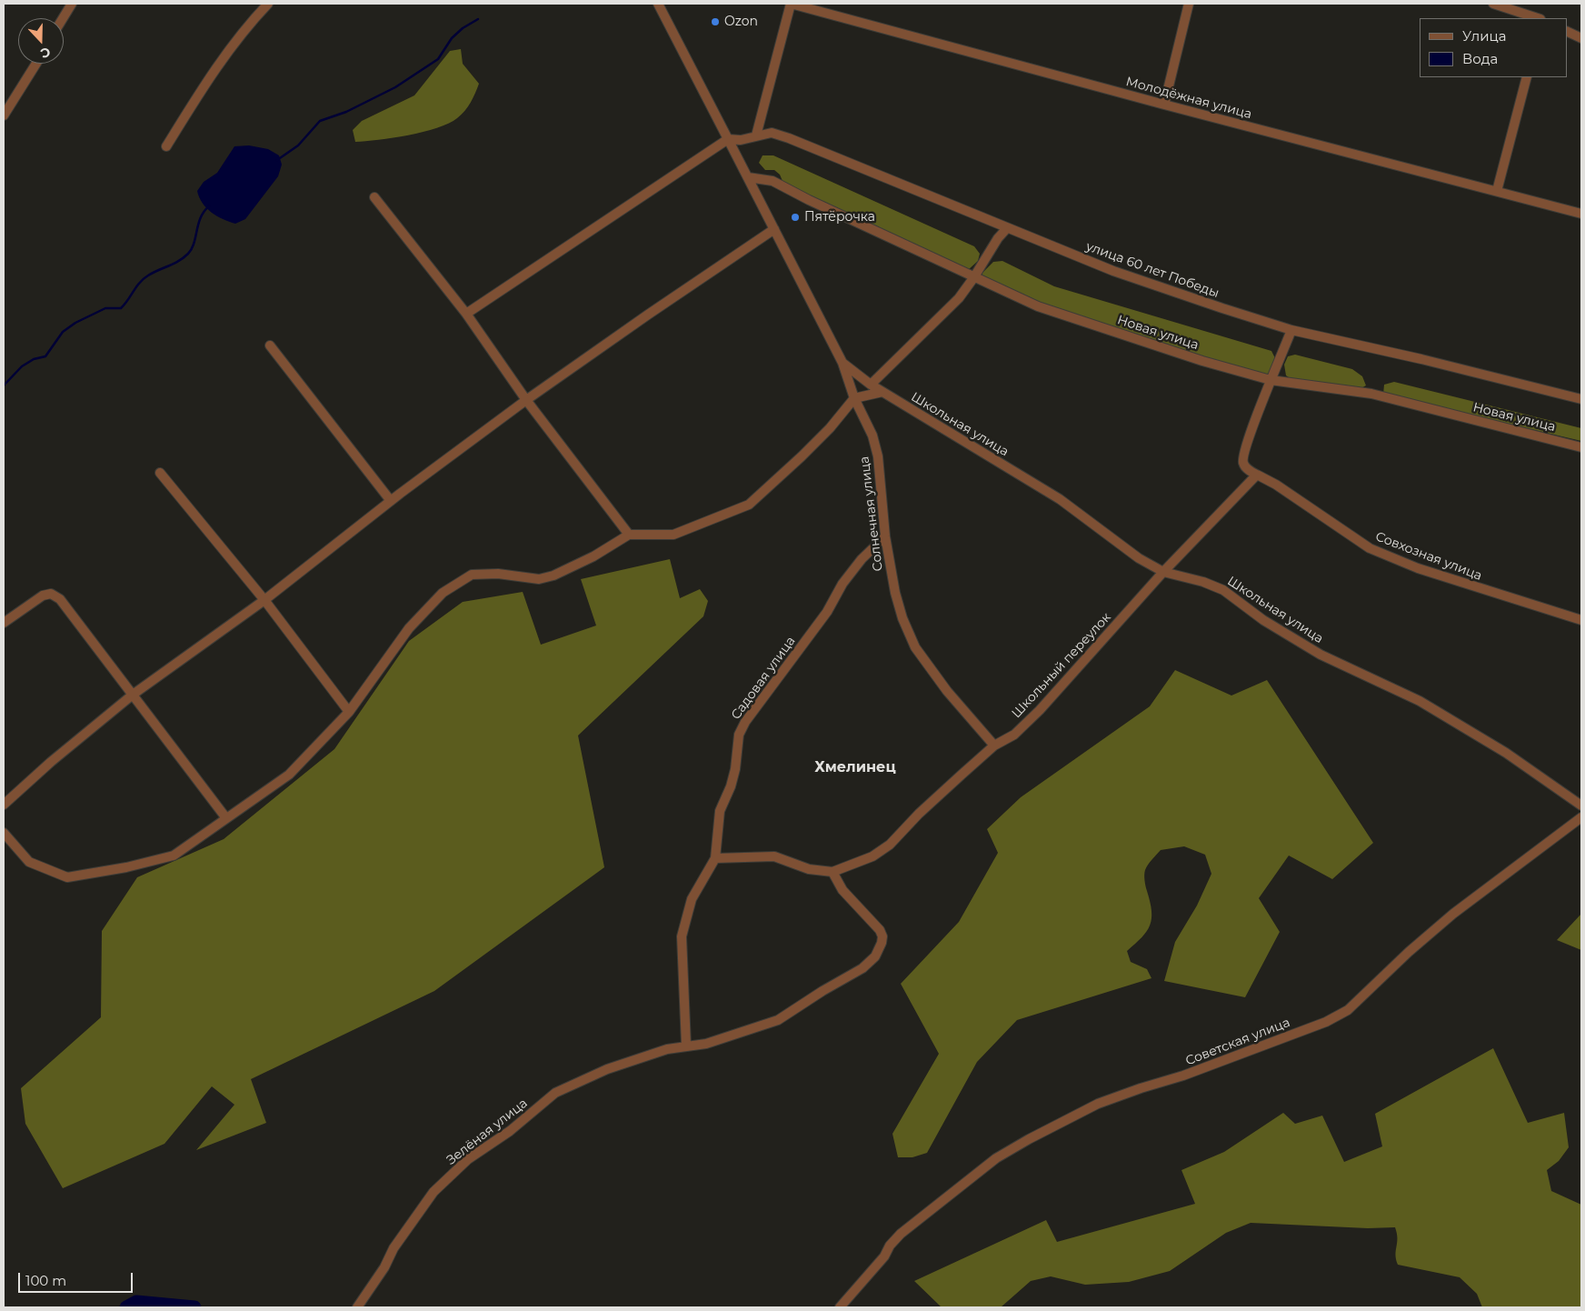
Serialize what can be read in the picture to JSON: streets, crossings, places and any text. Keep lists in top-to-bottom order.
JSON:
{
  "streets": {
    "street": [
      "Молодёжная улица",
      "улица 60 лет Победы",
      "Новая улица",
      "Школьная улица",
      "Солнечная улица",
      "Совхозная улица",
      "Школьный переулок",
      "Садовая улица",
      "Советская улица",
      "Зелёная улица"
    ]
  },
  "crossings": [
    ["улица 60 лет Победы", "Солнечная улица"],
    ["Новая улица", "Солнечная улица"],
    ["Школьная улица", "Солнечная улица"],
    ["Школьная улица", "Школьный переулок"],
    ["Солнечная улица", "Школьный переулок"],
    ["Солнечная улица", "Садовая улица"],
    ["Совхозная улица", "Школьный переулок"],
    ["Школьный переулок", "Садовая улица"],
    ["Школьный переулок", "Зелёная улица"]
  ],
  "districts": ["Хмелинец"],
  "places": ["Ozon", "Пятёрочка"],
  "legend": ["Улица", "Вода"],
  "scale_bar": "100 m",
  "north": "bottom"
}
